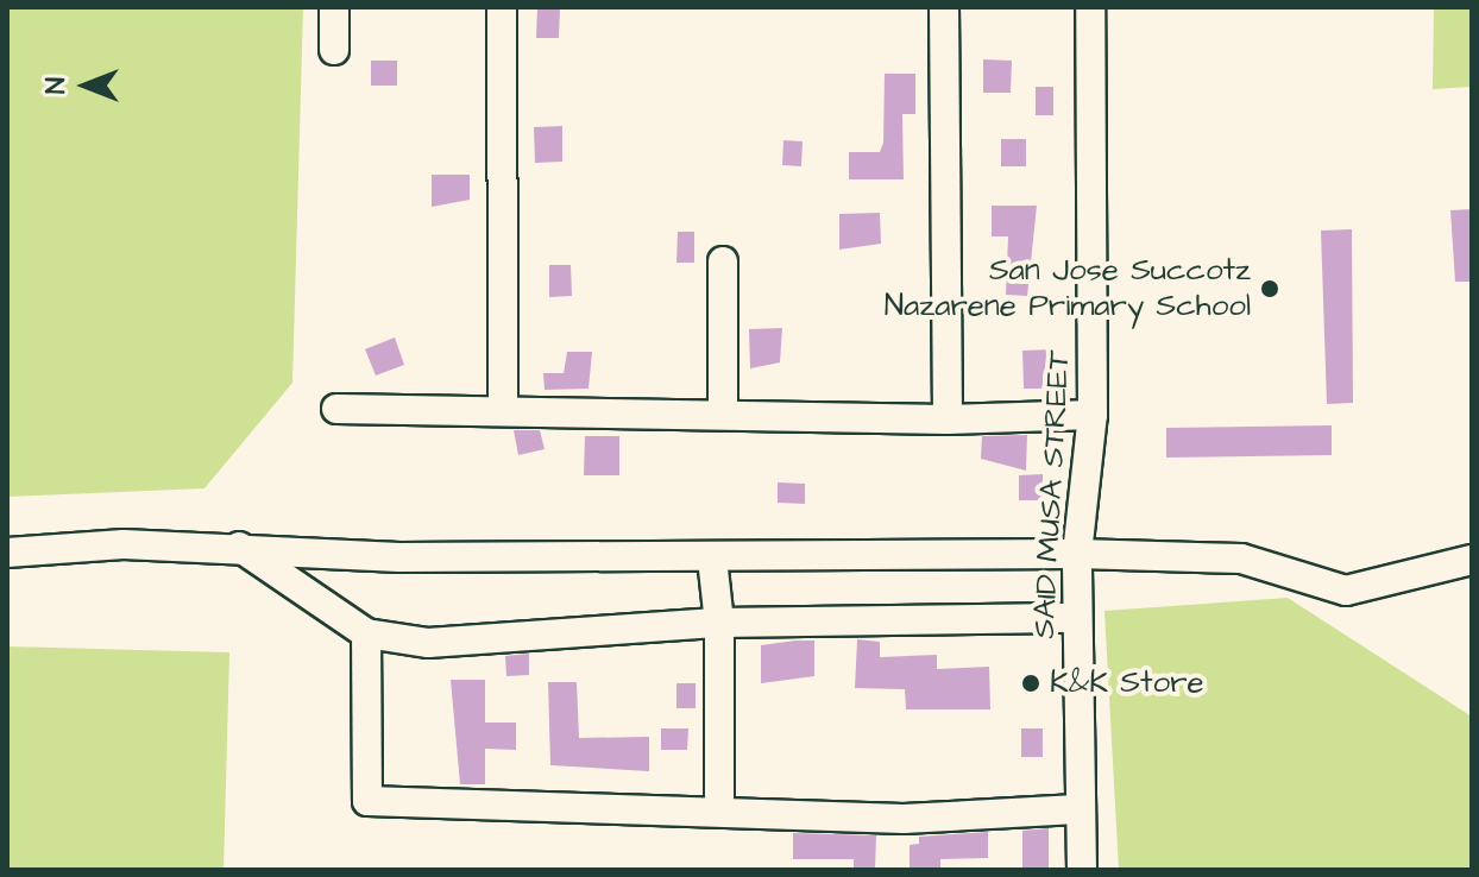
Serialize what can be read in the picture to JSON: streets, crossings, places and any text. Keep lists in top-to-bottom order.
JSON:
{
  "streets": {
    "street": ["SAID MUSA STREET"]
  },
  "places": ["San Jose Succotz Nazarene Primary School", "K&K Store"],
  "north": "left"
}
